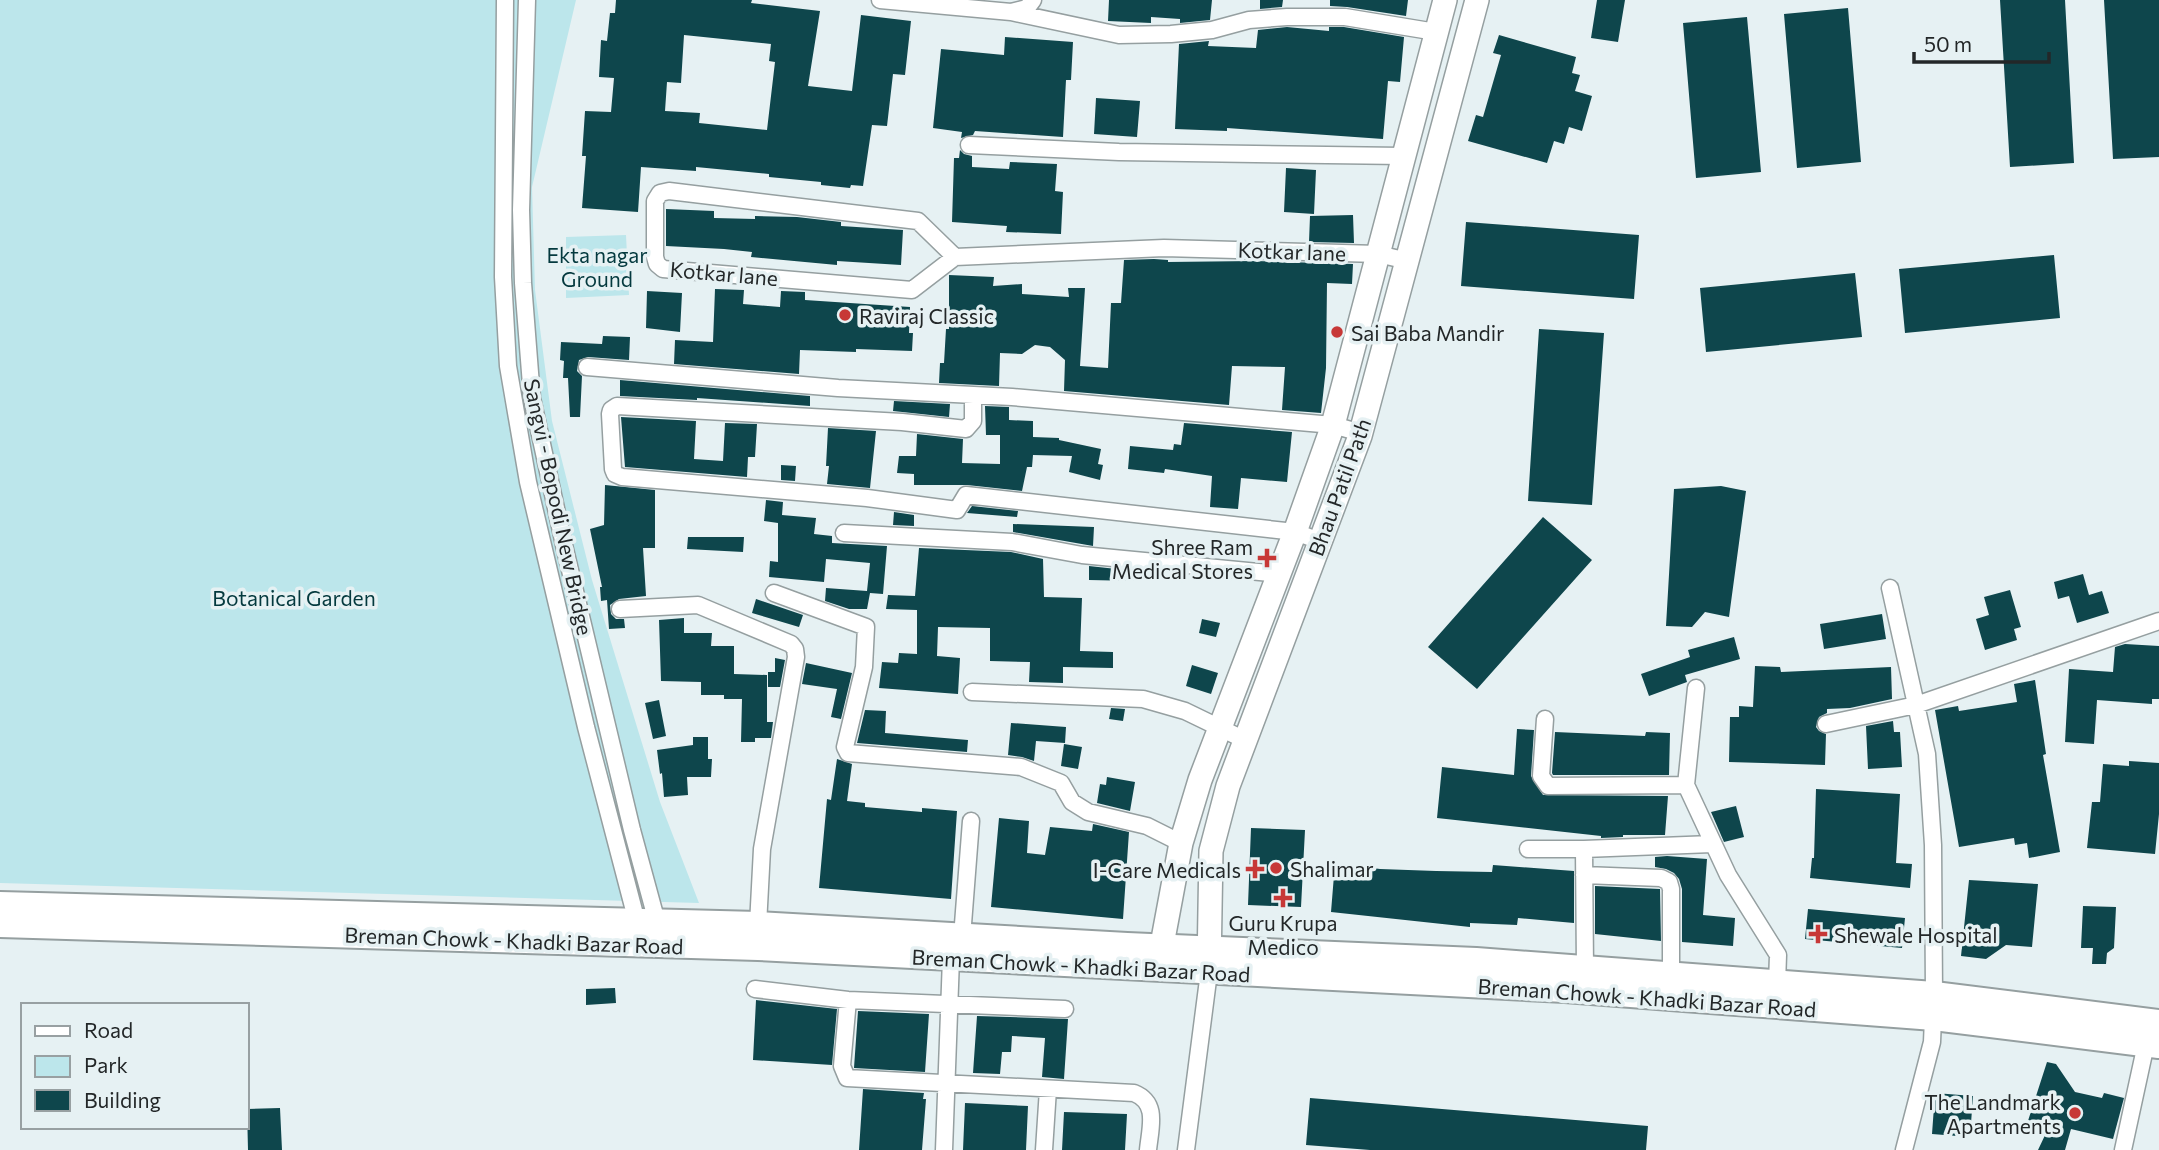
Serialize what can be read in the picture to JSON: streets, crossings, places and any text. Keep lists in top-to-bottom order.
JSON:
{
  "streets": {
    "main road": ["Bhau Patil Path", "Breman Chowk - Khadki Bazar Road"],
    "street": ["Kotkar lane", "Sangvi - Bopodi New Bridge"]
  },
  "crossings": [
    ["Kotkar lane", "Bhau Patil Path"],
    ["Bhau Patil Path", "Breman Chowk - Khadki Bazar Road"],
    ["Sangvi - Bopodi New Bridge", "Breman Chowk - Khadki Bazar Road"]
  ],
  "parks": ["Ekta nagar Ground", "Botanical Garden"],
  "places": {
    "other": [
      "Raviraj Classic",
      "Sai Baba Mandir",
      "Shalimar",
      "The Landmark Apartments"
    ],
    "health": [
      "Shree Ram Medical Stores",
      "I-Care Medicals",
      "Guru Krupa Medico",
      "Shewale Hospital"
    ]
  },
  "legend": ["Road", "Park", "Building"],
  "scale_bar": "50 m"
}
